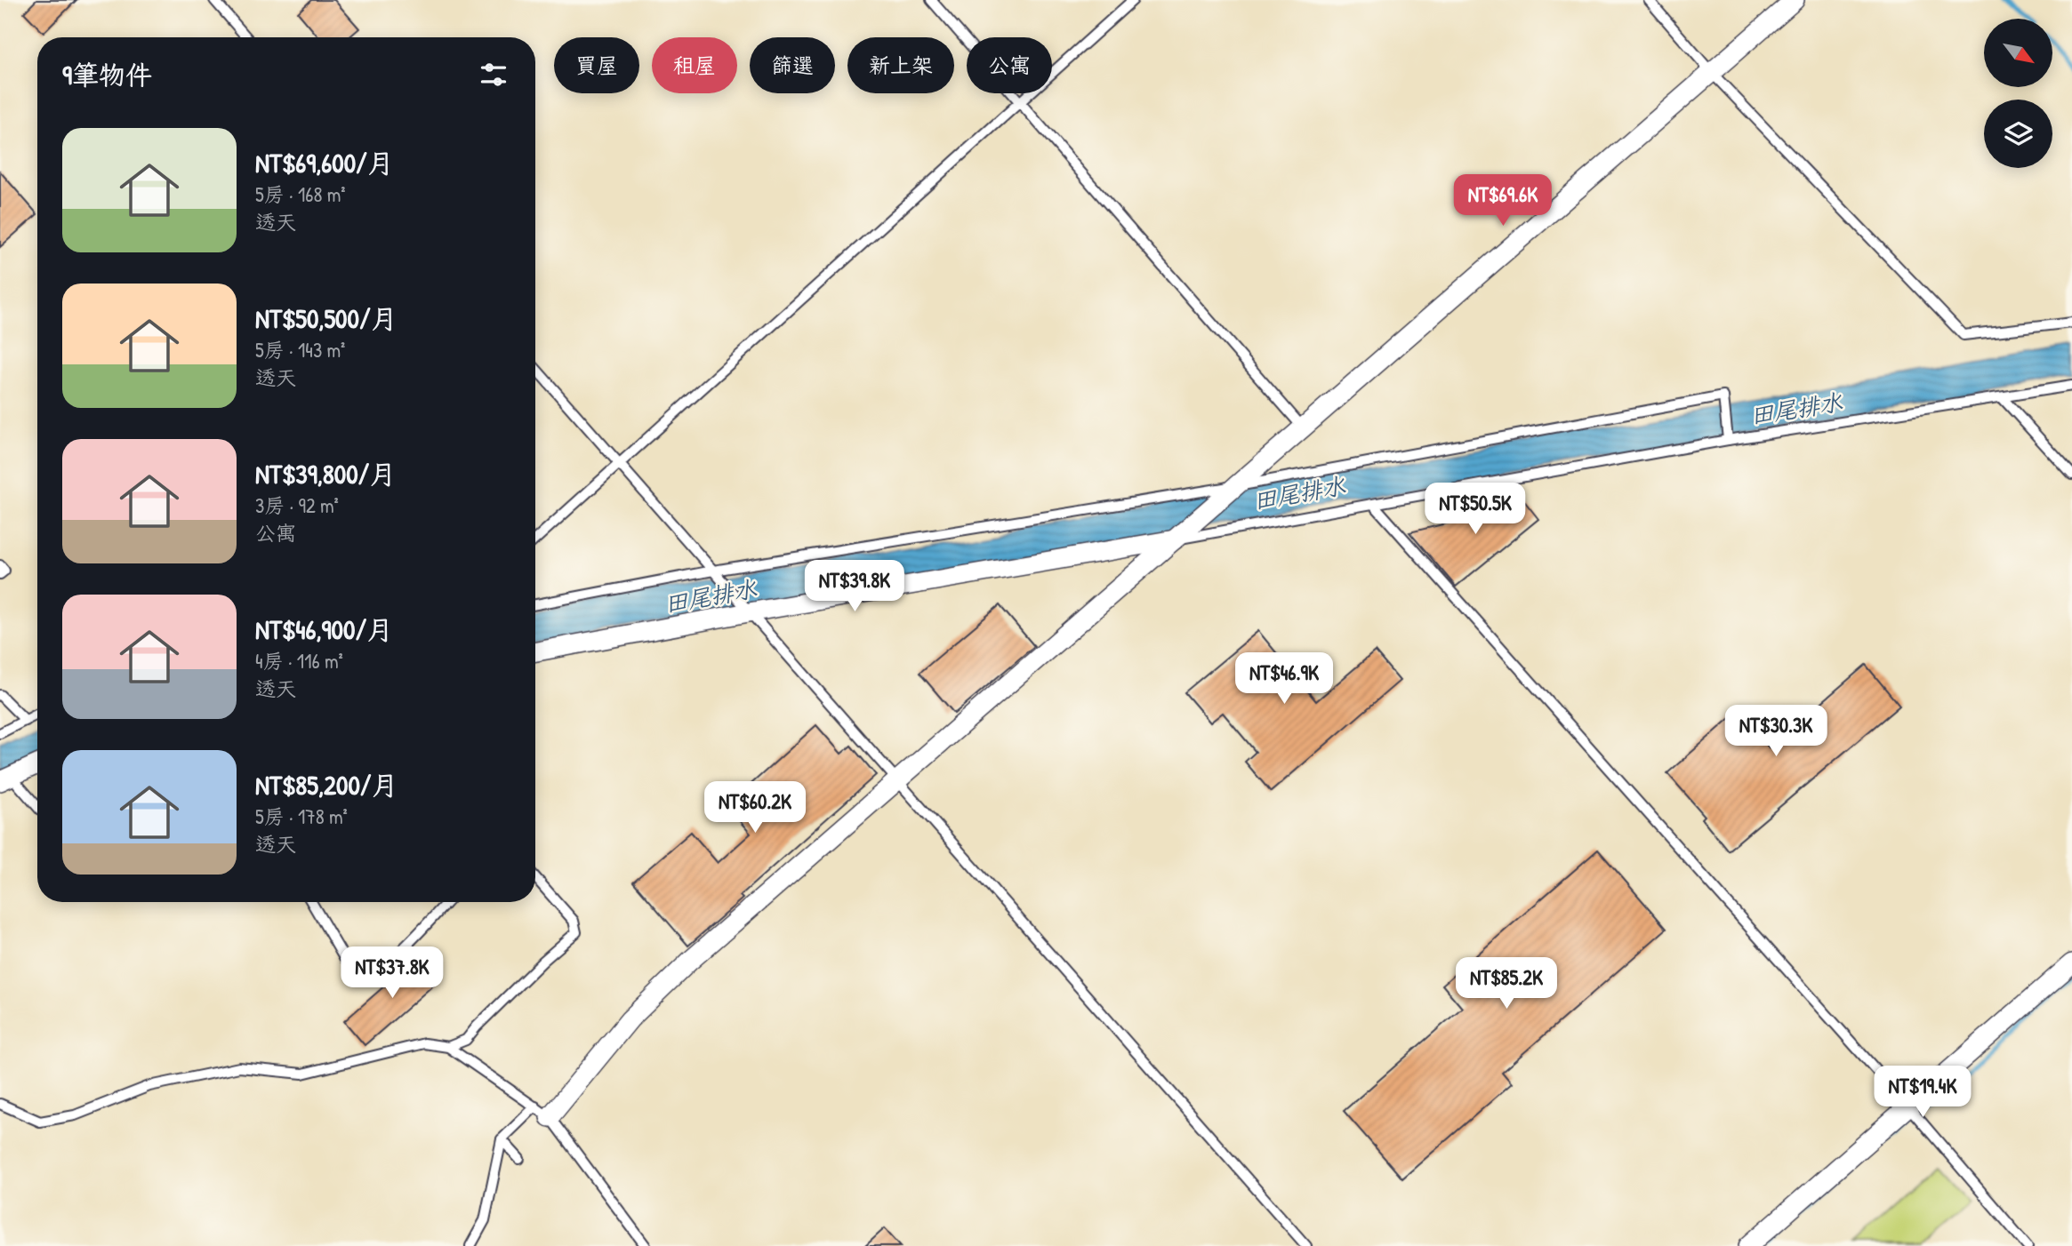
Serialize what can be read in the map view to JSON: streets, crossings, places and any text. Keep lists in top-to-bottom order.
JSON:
{
  "water": ["田尾排水"],
  "north": "bottom right",
  "page": {
    "chip": [
      "買屋",
      "租屋",
      "篩選",
      "新上架",
      "公寓"
    ],
    "heading": "9筆物件",
    "list": [
      {
        "name": "NT$69,600/月",
        "note": "5房 · 168 m² · 透天"
      },
      {
        "name": "NT$50,500/月",
        "note": "5房 · 143 m² · 透天"
      },
      {
        "name": "NT$39,800/月",
        "note": "3房 · 92 m² · 公寓"
      },
      {
        "name": "NT$46,900/月",
        "note": "4房 · 116 m² · 透天"
      },
      {
        "name": "NT$85,200/月",
        "note": "5房 · 178 m² · 透天"
      }
    ],
    "price": [
      "NT$69.6K",
      "NT$50.5K",
      "NT$39.8K",
      "NT$46.9K",
      "NT$30.3K",
      "NT$60.2K",
      "NT$37.8K",
      "NT$85.2K",
      "NT$19.4K"
    ]
  }
}
